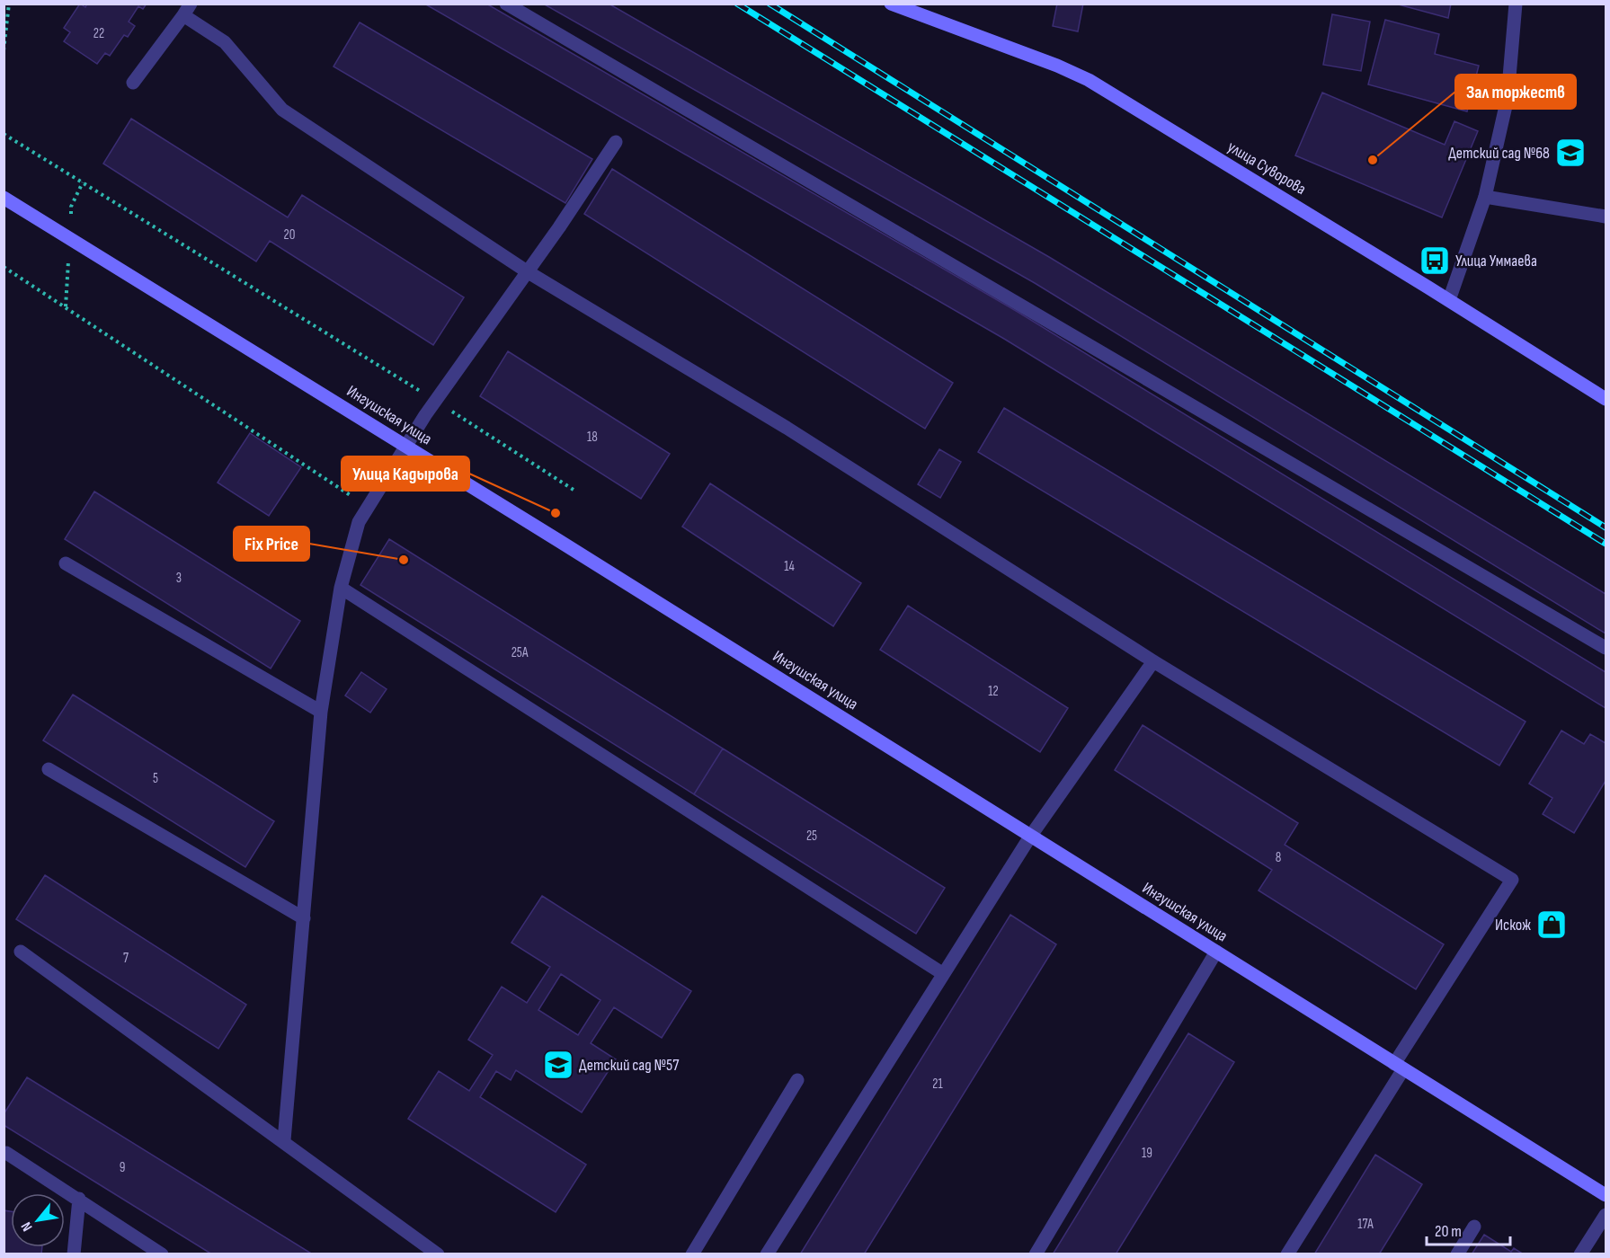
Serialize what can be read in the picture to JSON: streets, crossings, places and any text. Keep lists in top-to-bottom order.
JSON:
{
  "streets": {
    "street": ["улица Суворова", "Ингушская улица"]
  },
  "places": {
    "school or university": ["Детский сад №68", "Детский сад №57"],
    "other": ["Зал торжеств", "Улица Кадырова", "Fix Price"],
    "bus stop": ["Улица Уммаева"],
    "shop": ["Искож"]
  },
  "house_numbers": [
    "22",
    "20",
    "18",
    "14",
    "3",
    "25А",
    "12",
    "5",
    "25",
    "8",
    "7",
    "21",
    "19",
    "9",
    "17А"
  ],
  "scale_bar": "20 m",
  "north": "bottom left"
}
